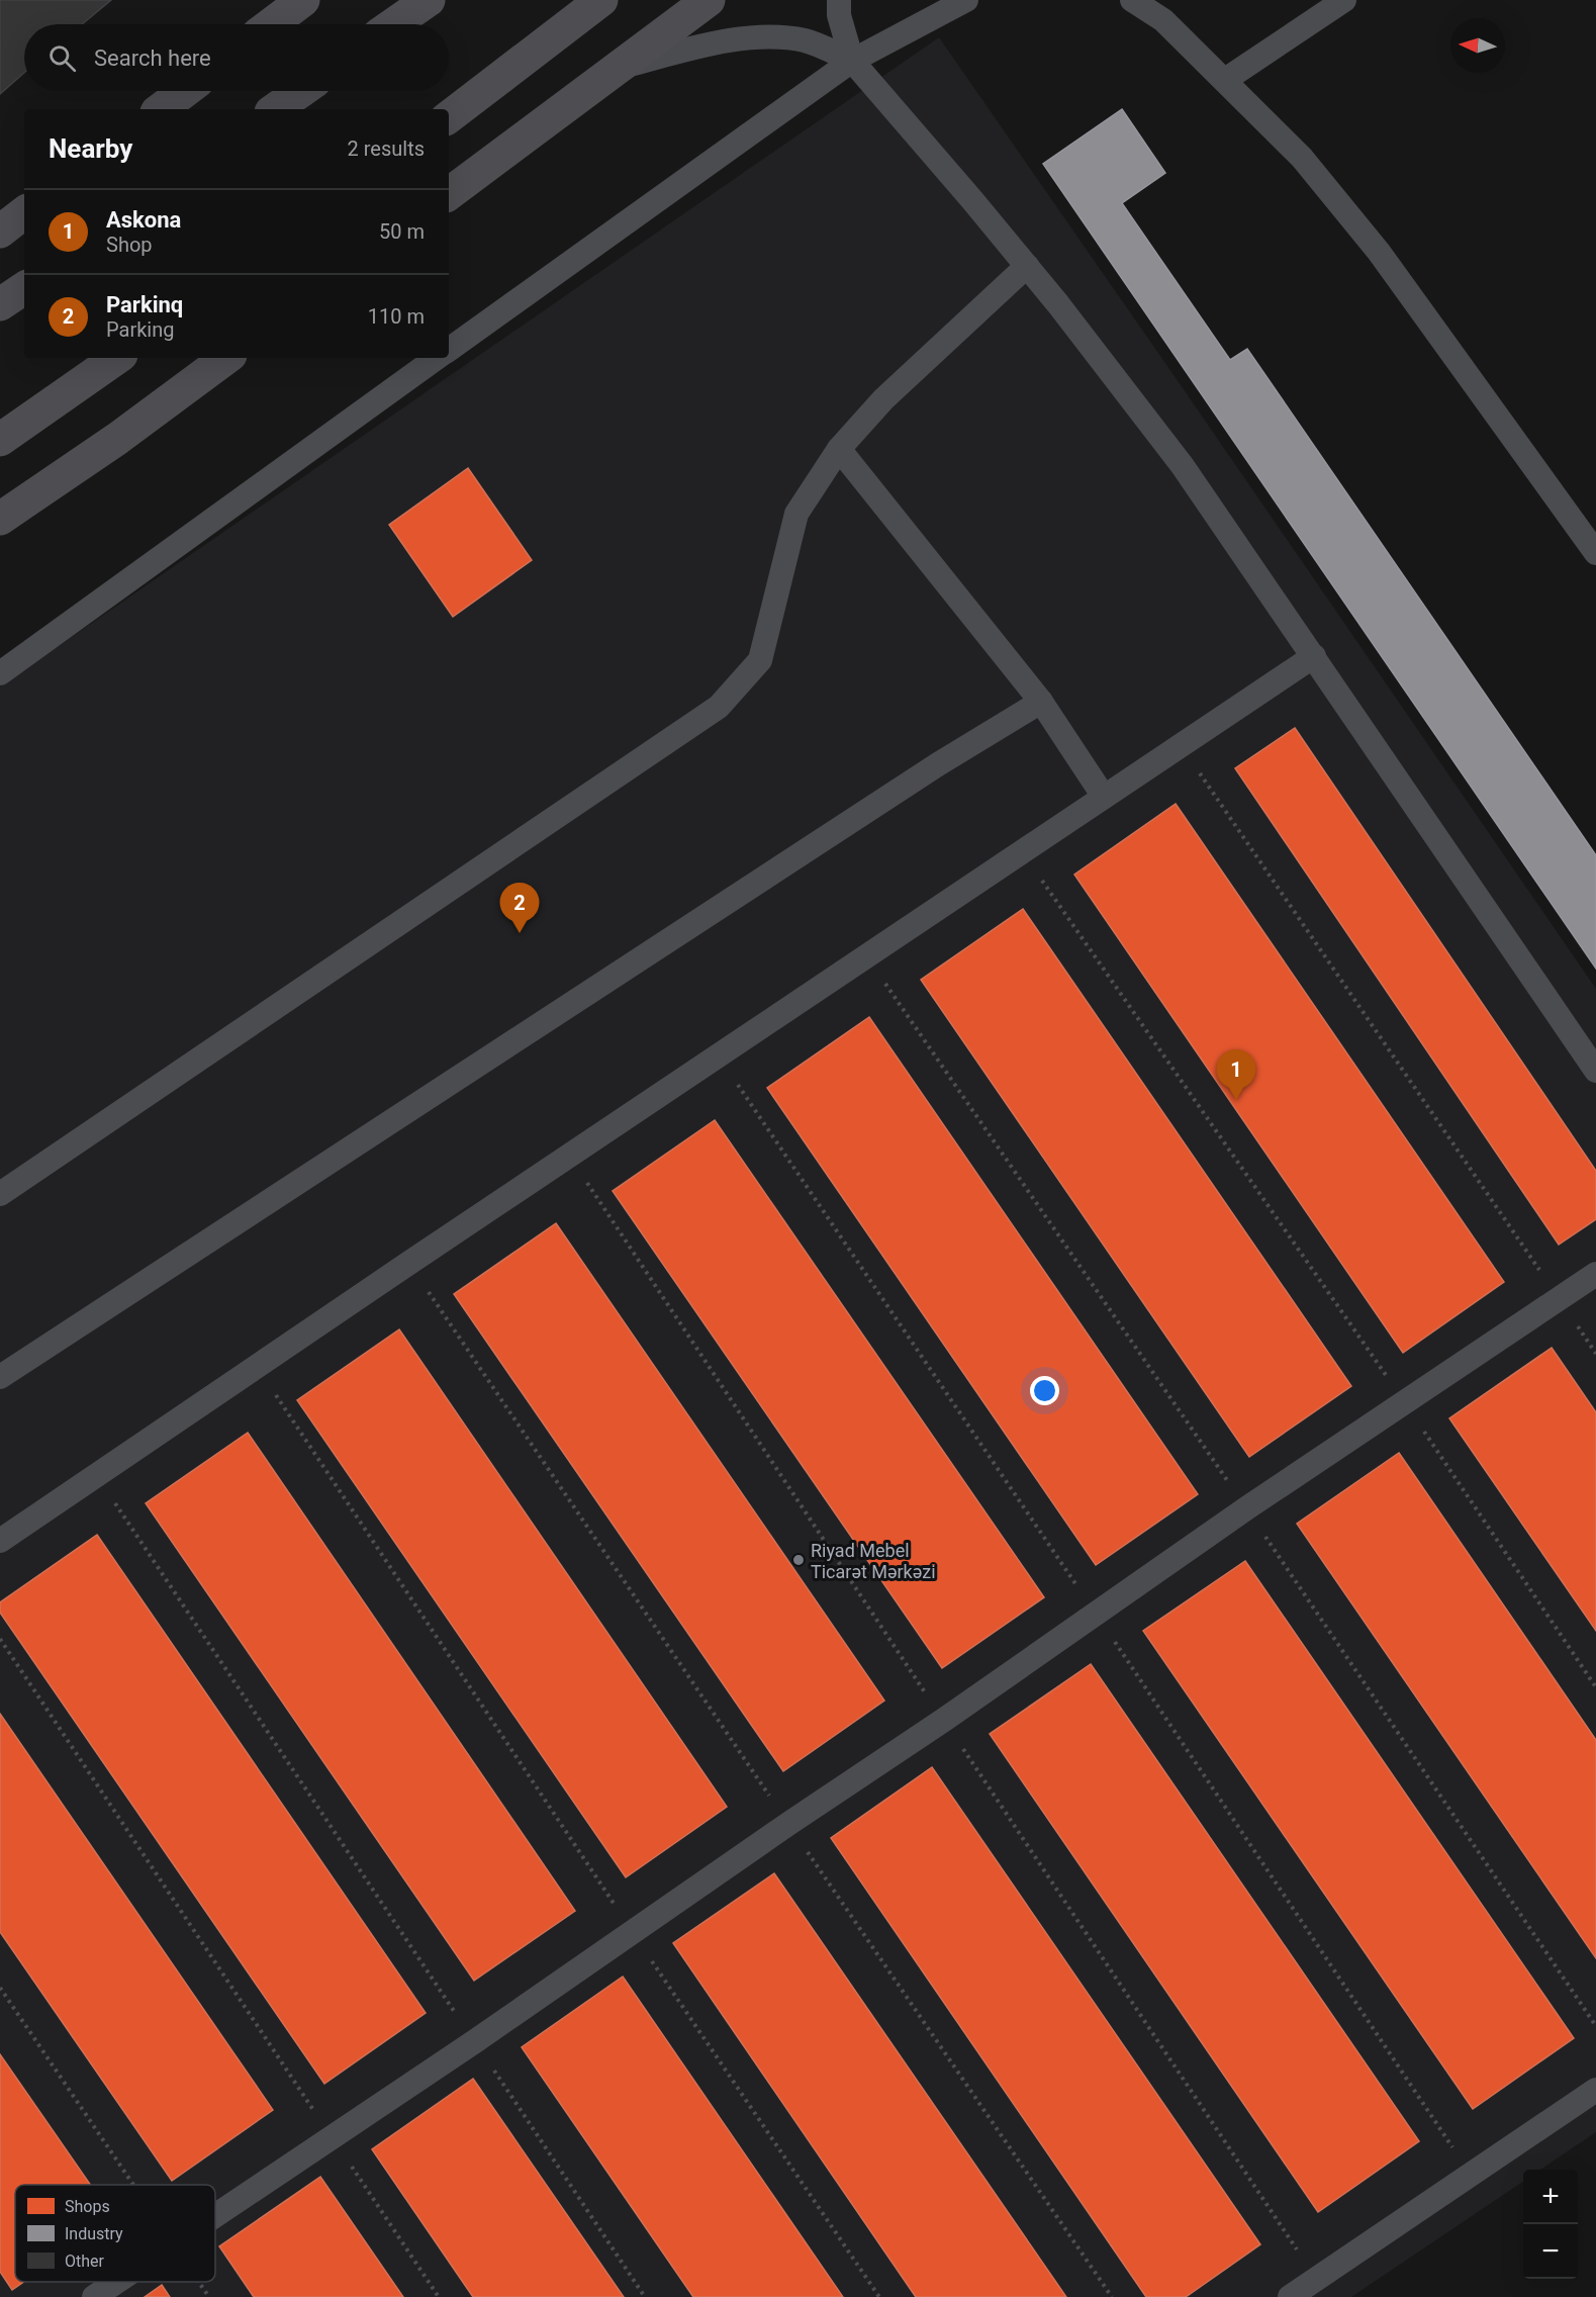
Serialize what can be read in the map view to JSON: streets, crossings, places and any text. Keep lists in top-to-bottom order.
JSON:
{
  "places": ["Riyad Mebel Ticarət Mərkəzi"],
  "legend": ["Shops", "Industry", "Other"],
  "north": "left",
  "page": {
    "search": "Search here",
    "heading": ["Nearby", "2 results"],
    "list": [
      {
        "mark": "1",
        "name": "Askona",
        "note": "Shop",
        "value": "50 m"
      },
      {
        "mark": "2",
        "name": "Parkinq",
        "note": "Parking",
        "value": "110 m"
      }
    ],
    "pins": ["2", "1"],
    "map_buttons": ["+", "−"]
  }
}
